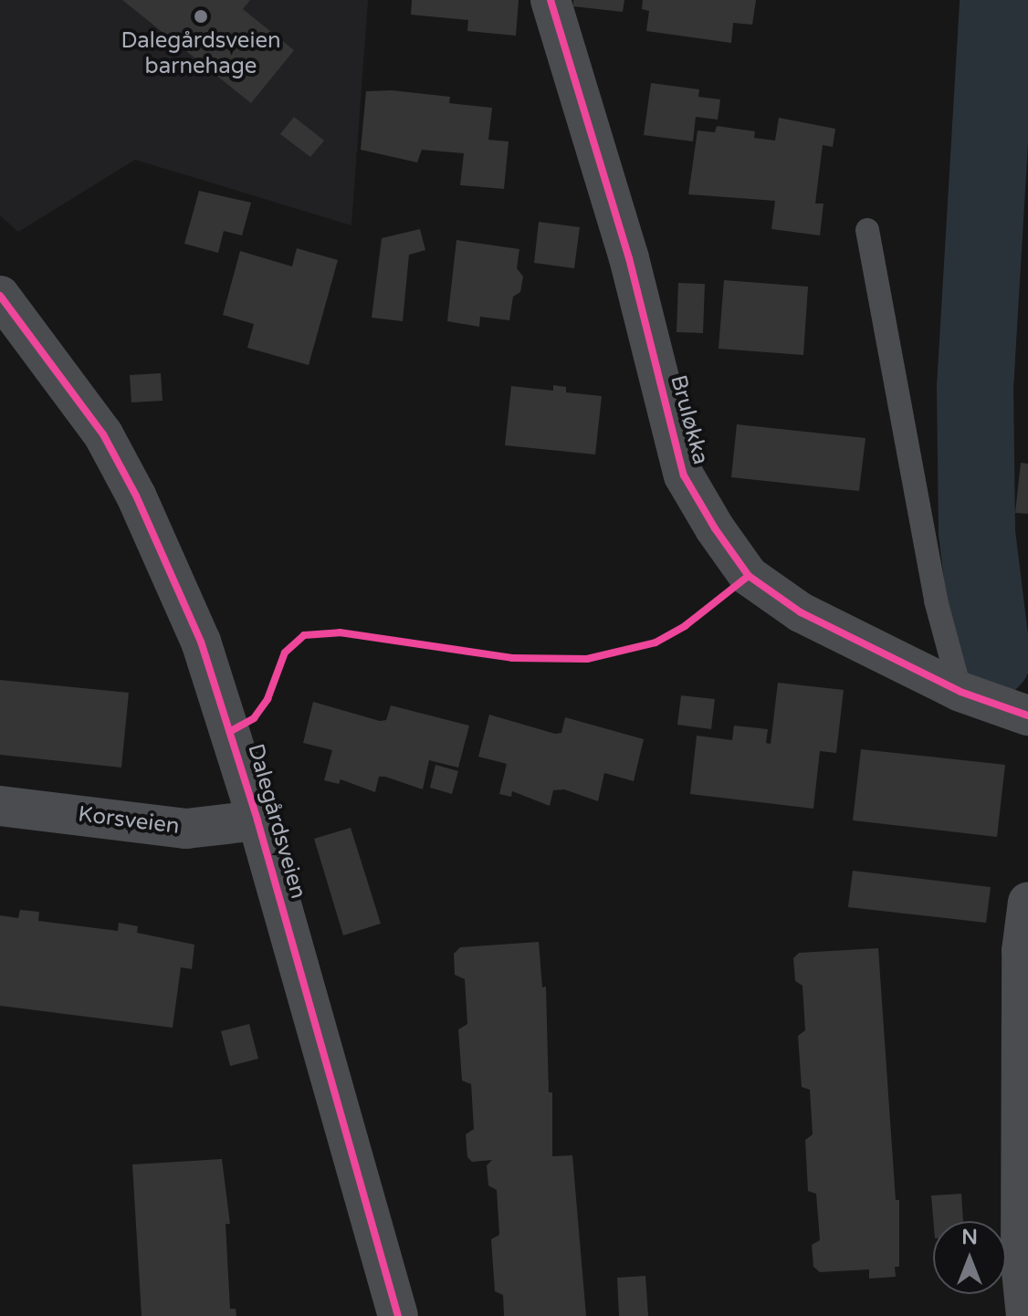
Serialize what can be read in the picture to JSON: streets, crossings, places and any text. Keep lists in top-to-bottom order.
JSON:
{
  "streets": {
    "street": ["Bruløkka", "Korsveien", "Dalegårdsveien"]
  },
  "crossings": [
    ["Korsveien", "Dalegårdsveien"]
  ],
  "places": ["Dalegårdsveien barnehage"],
  "north": "top"
}
